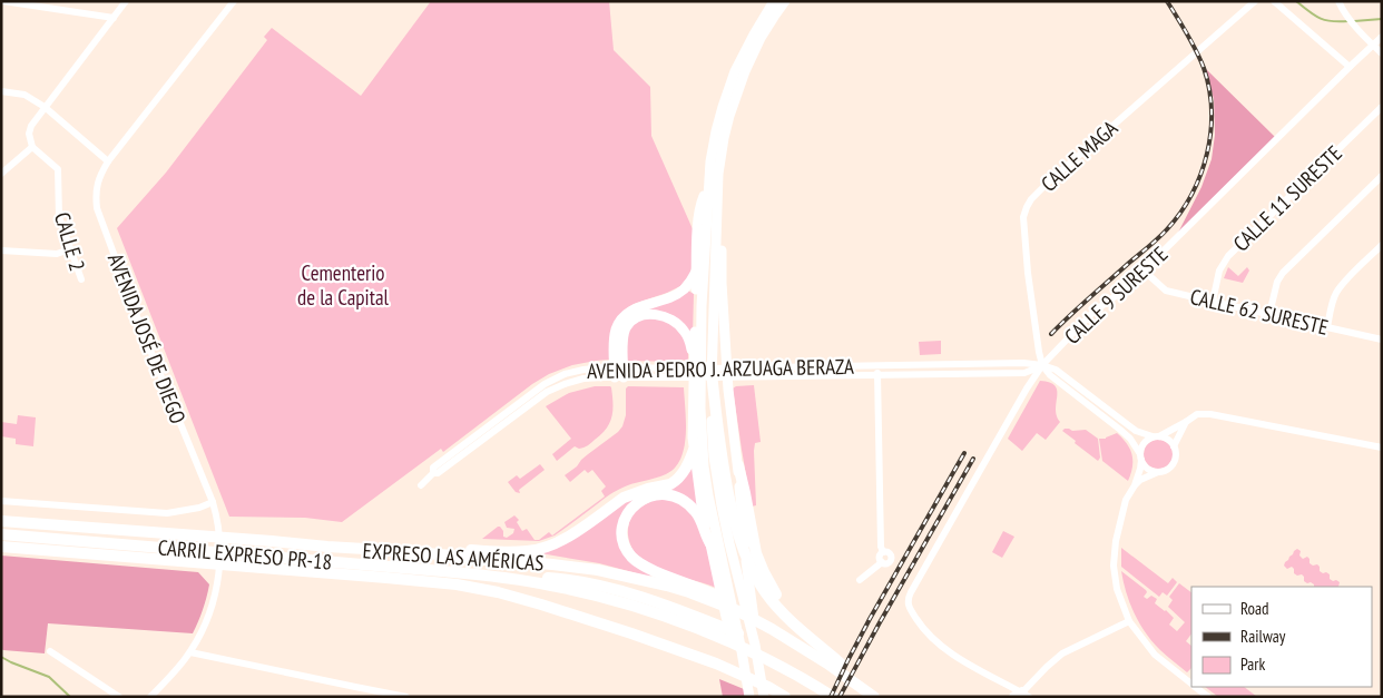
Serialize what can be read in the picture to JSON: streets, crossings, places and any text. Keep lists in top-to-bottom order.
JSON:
{
  "streets": {
    "highway": ["CARRIL EXPRESO PR-18", "EXPRESO LAS AMÉRICAS"],
    "street": [
      "CALLE MAGA",
      "CALLE 11 SURESTE",
      "CALLE 2",
      "CALLE 9 SURESTE",
      "CALLE 62 SURESTE",
      "AVENIDA JOSÉ DE DIEGO",
      "AVENIDA PEDRO J. ARZUAGA BERAZA"
    ]
  },
  "crossings": [
    ["CALLE MAGA", "CALLE 9 SURESTE"],
    ["CALLE MAGA", "AVENIDA PEDRO J. ARZUAGA BERAZA"],
    ["CALLE 11 SURESTE", "CALLE 62 SURESTE"],
    ["CALLE 9 SURESTE", "CALLE 62 SURESTE"],
    ["CALLE 9 SURESTE", "AVENIDA PEDRO J. ARZUAGA BERAZA"]
  ],
  "parks": ["Cementerio de la Capital"],
  "legend": ["Road", "Railway", "Park"]
}
